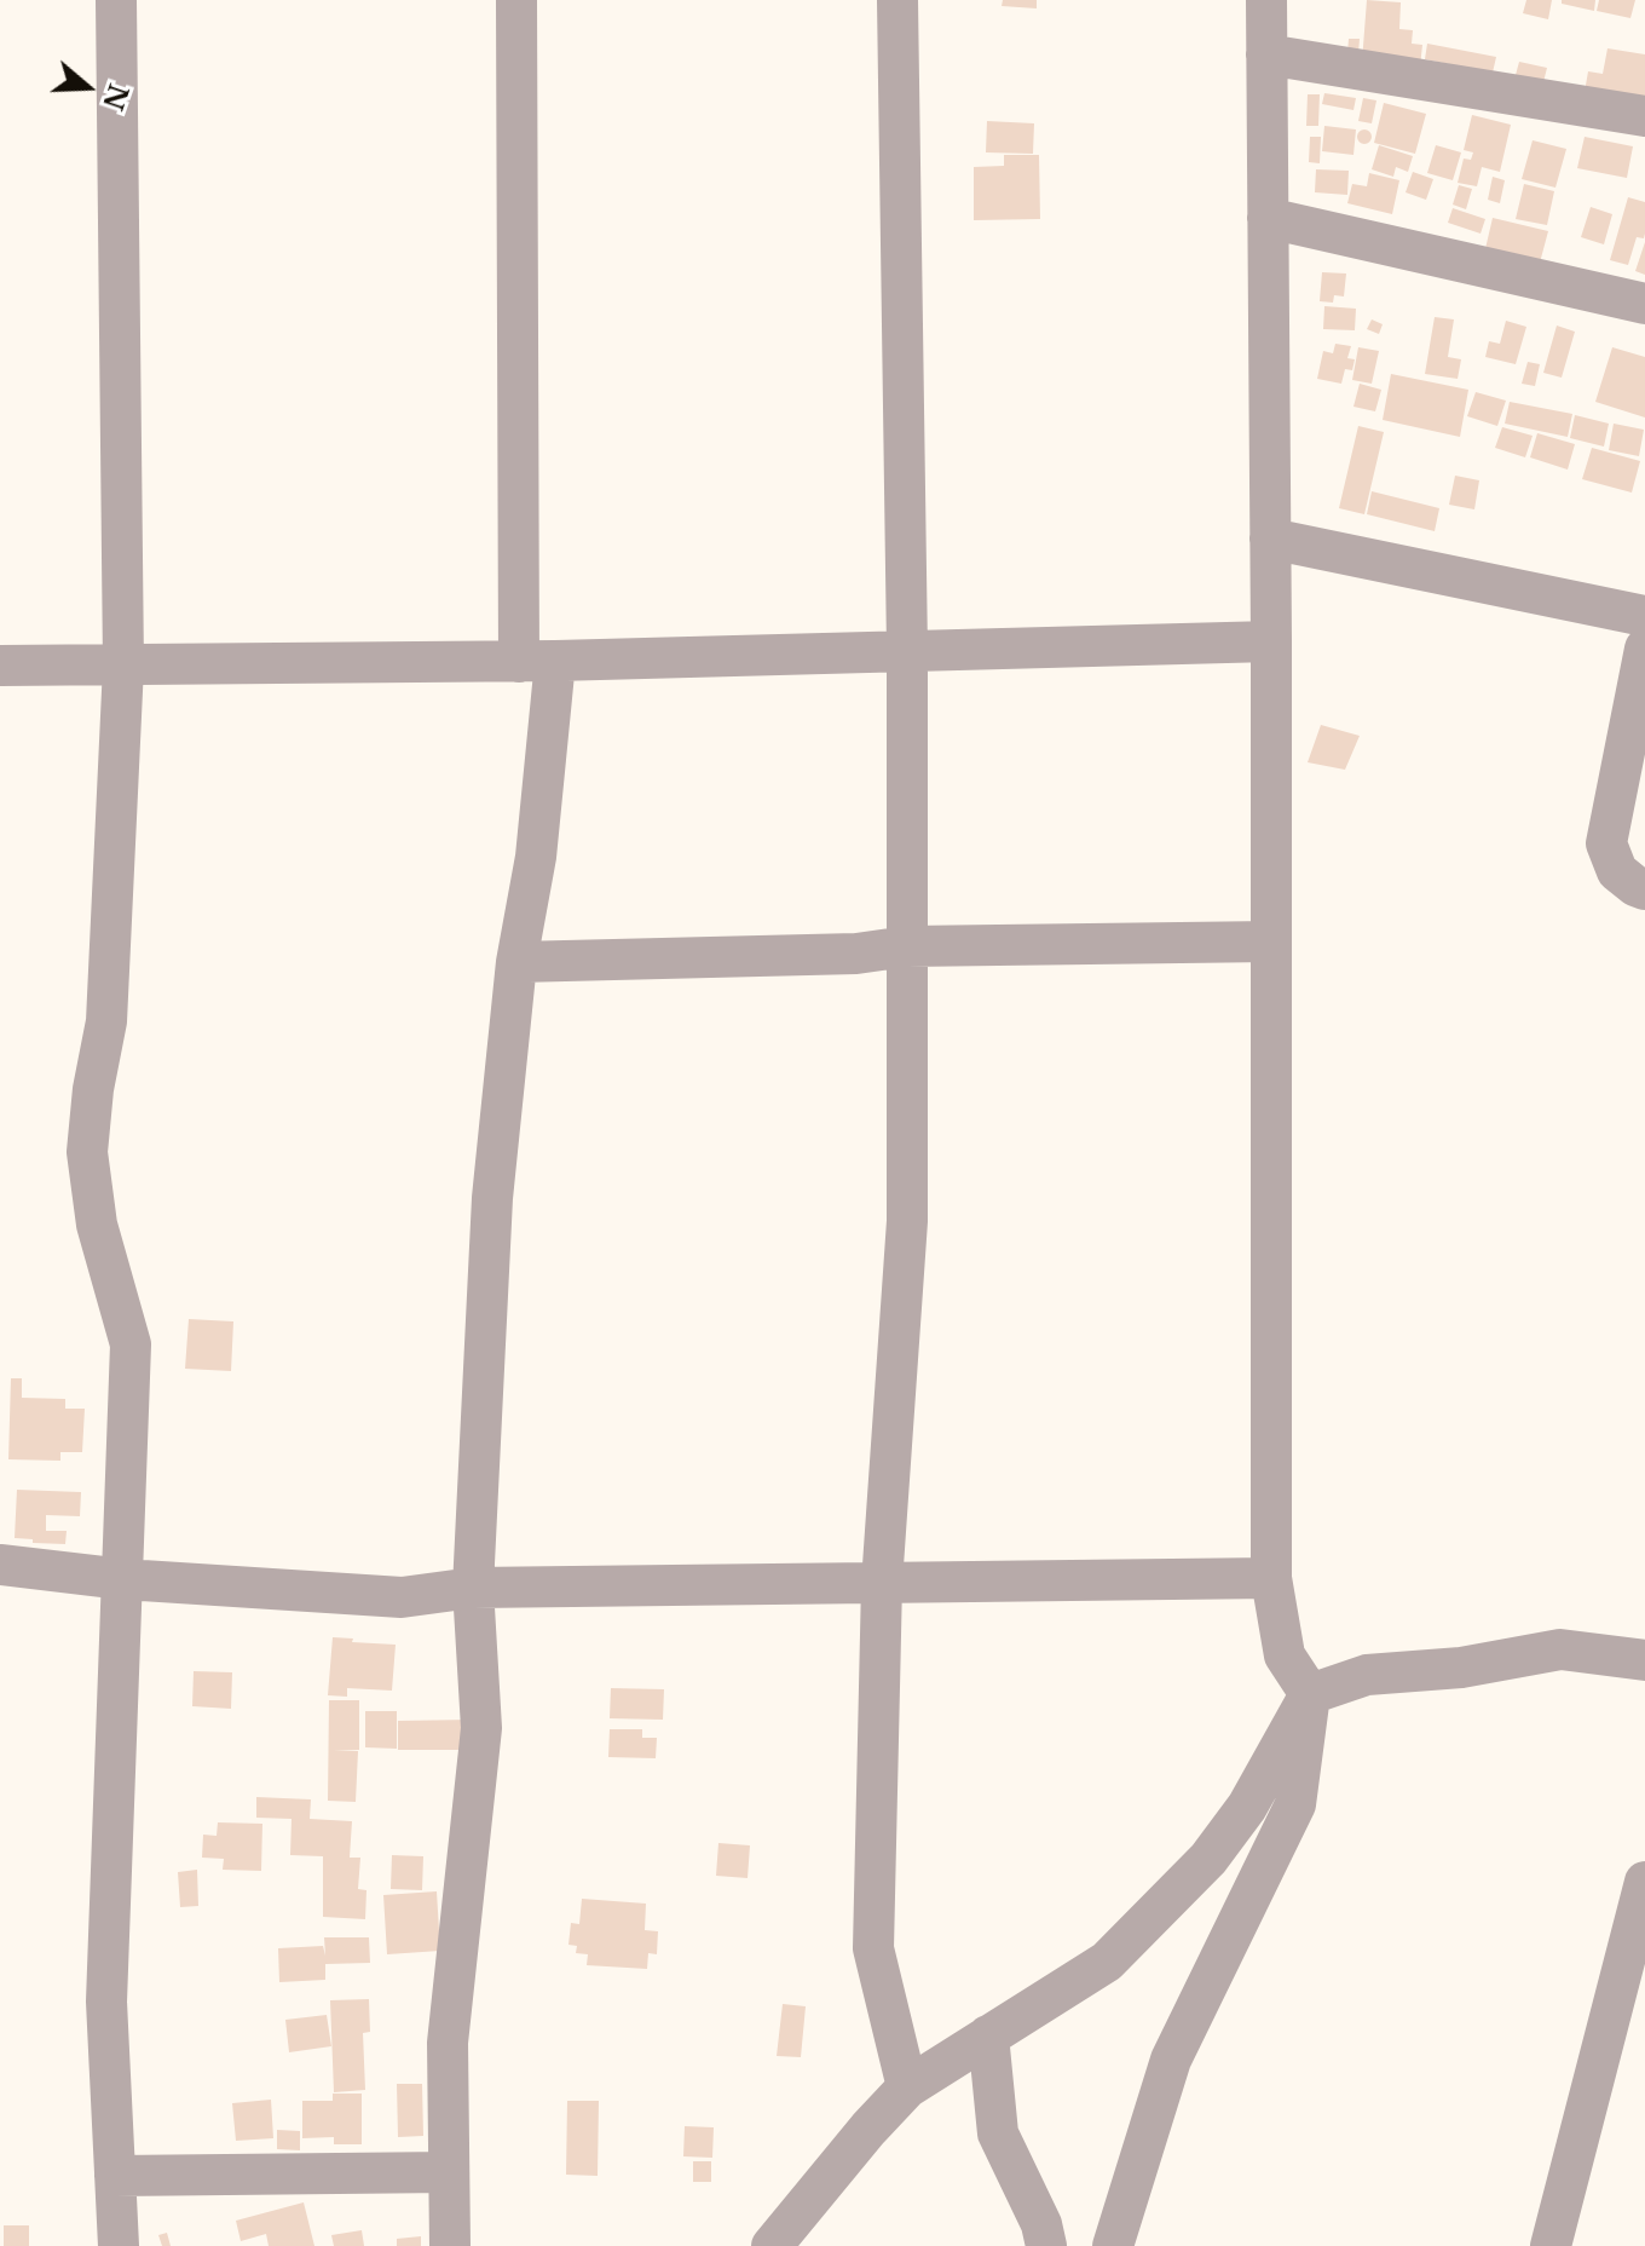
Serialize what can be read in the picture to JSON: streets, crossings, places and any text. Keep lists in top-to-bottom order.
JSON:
{
  "north": "right"
}
